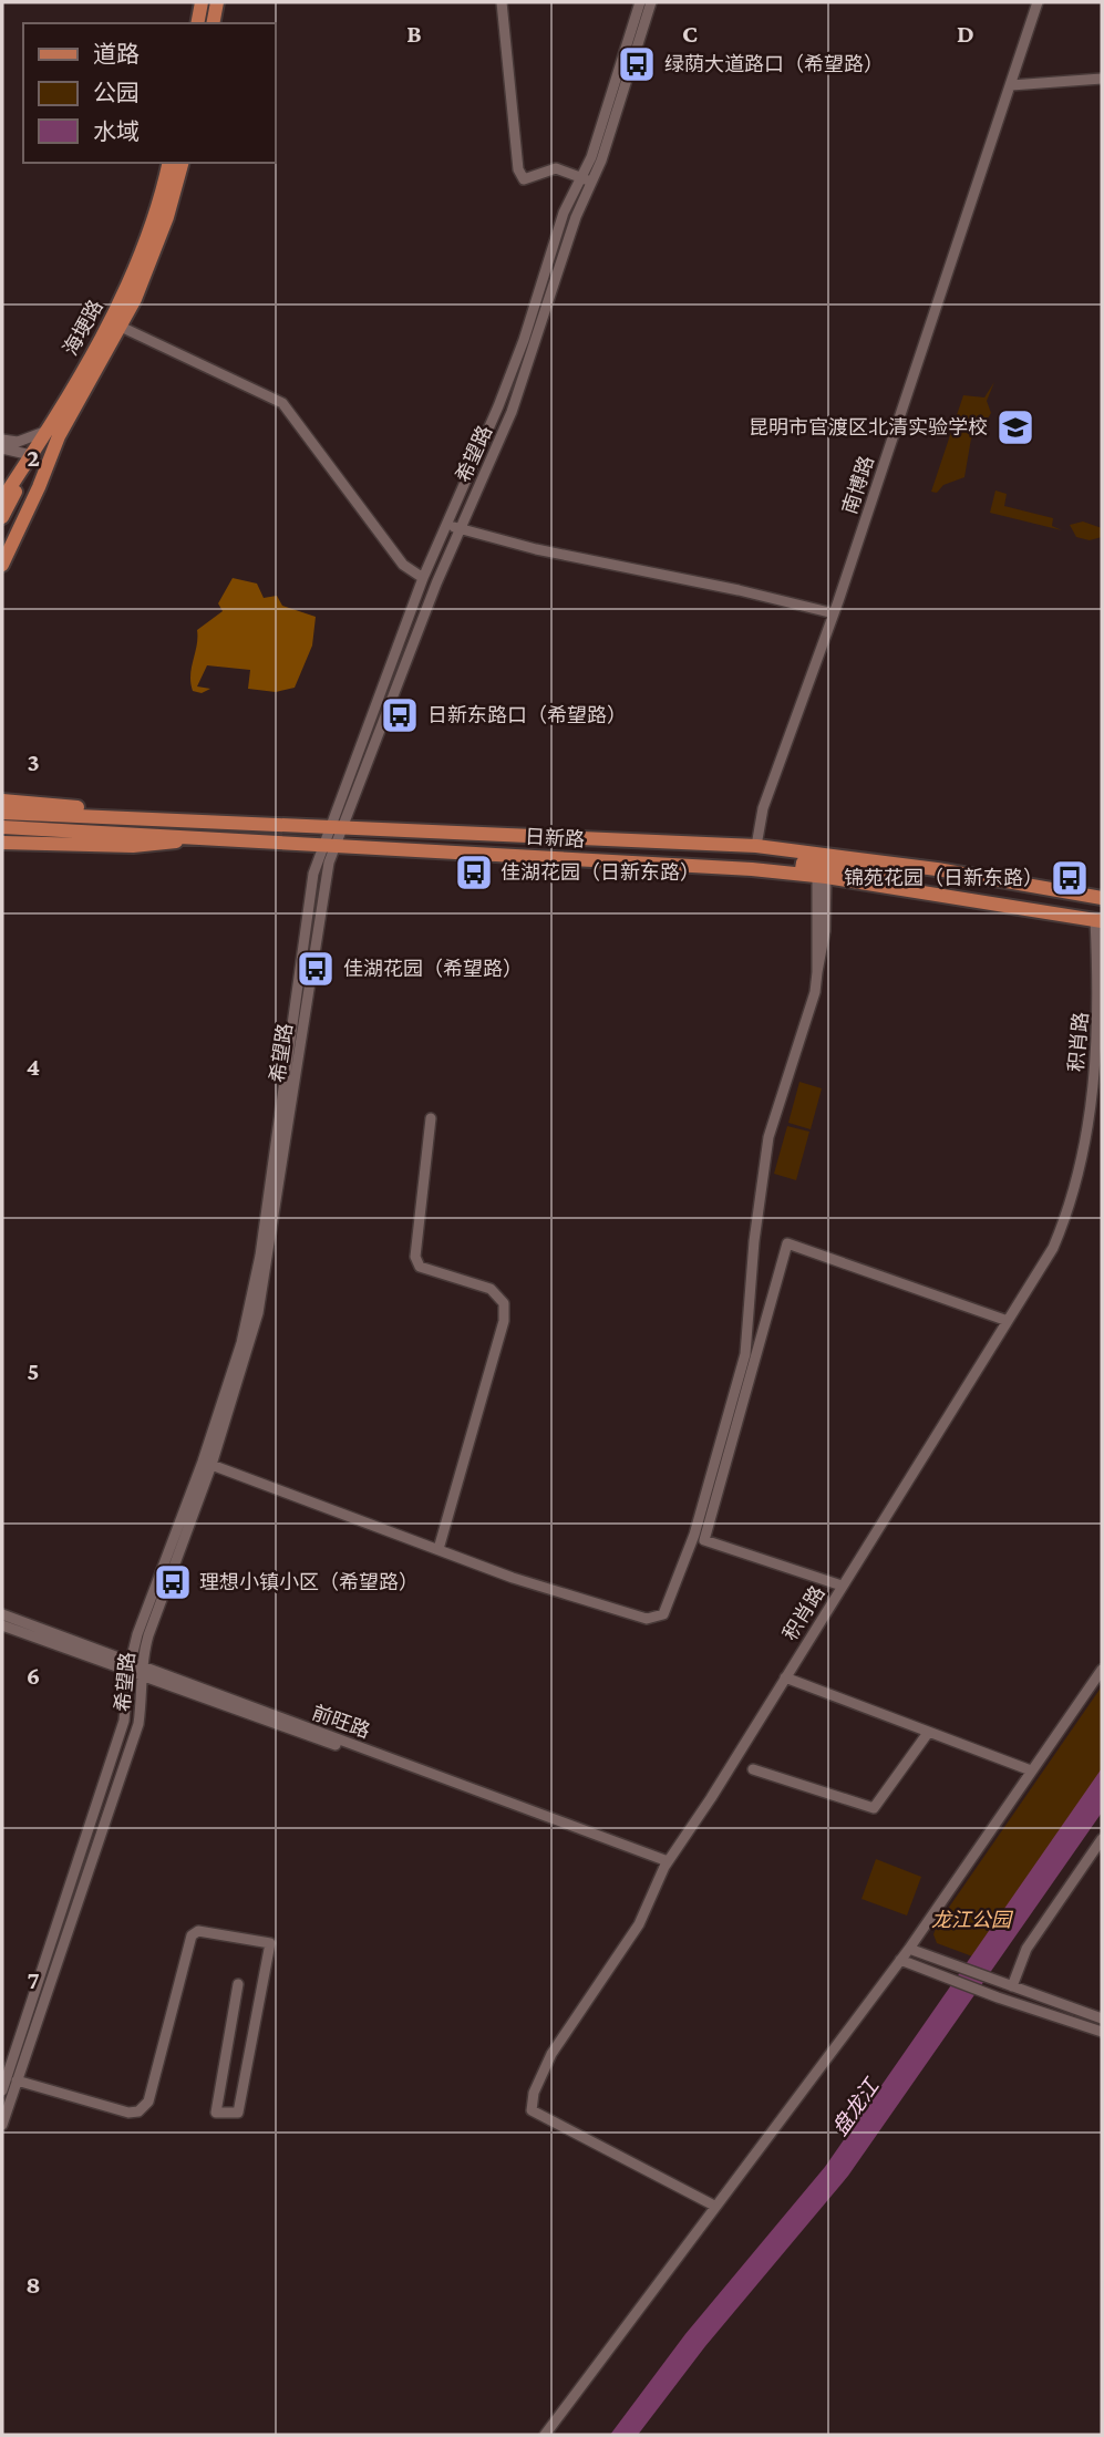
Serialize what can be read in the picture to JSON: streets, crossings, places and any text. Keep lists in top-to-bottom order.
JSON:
{
  "streets": {
    "main road": ["海埂路", "日新路"],
    "street": [
      "希望路",
      "南博路",
      "积肖路",
      "前旺路"
    ]
  },
  "crossings": [
    ["希望路", "日新路"],
    ["希望路", "前旺路"],
    ["南博路", "日新路"],
    ["日新路", "积肖路"],
    ["积肖路", "前旺路"]
  ],
  "water": ["盘龙江"],
  "parks": ["龙江公园"],
  "places": {
    "bus stop": [
      "绿荫大道路口（希望路）",
      "日新东路口（希望路）",
      "佳湖花园（日新东路）",
      "锦苑花园（日新东路）",
      "佳湖花园（希望路）",
      "理想小镇小区（希望路）"
    ],
    "school or university": ["昆明市官渡区北清实验学校"]
  },
  "legend": ["道路", "公园", "水域"],
  "grid": {
    "columns": ["B", "C", "D"],
    "rows": [
      "2",
      "3",
      "4",
      "5",
      "6",
      "7",
      "8"
    ]
  }
}
